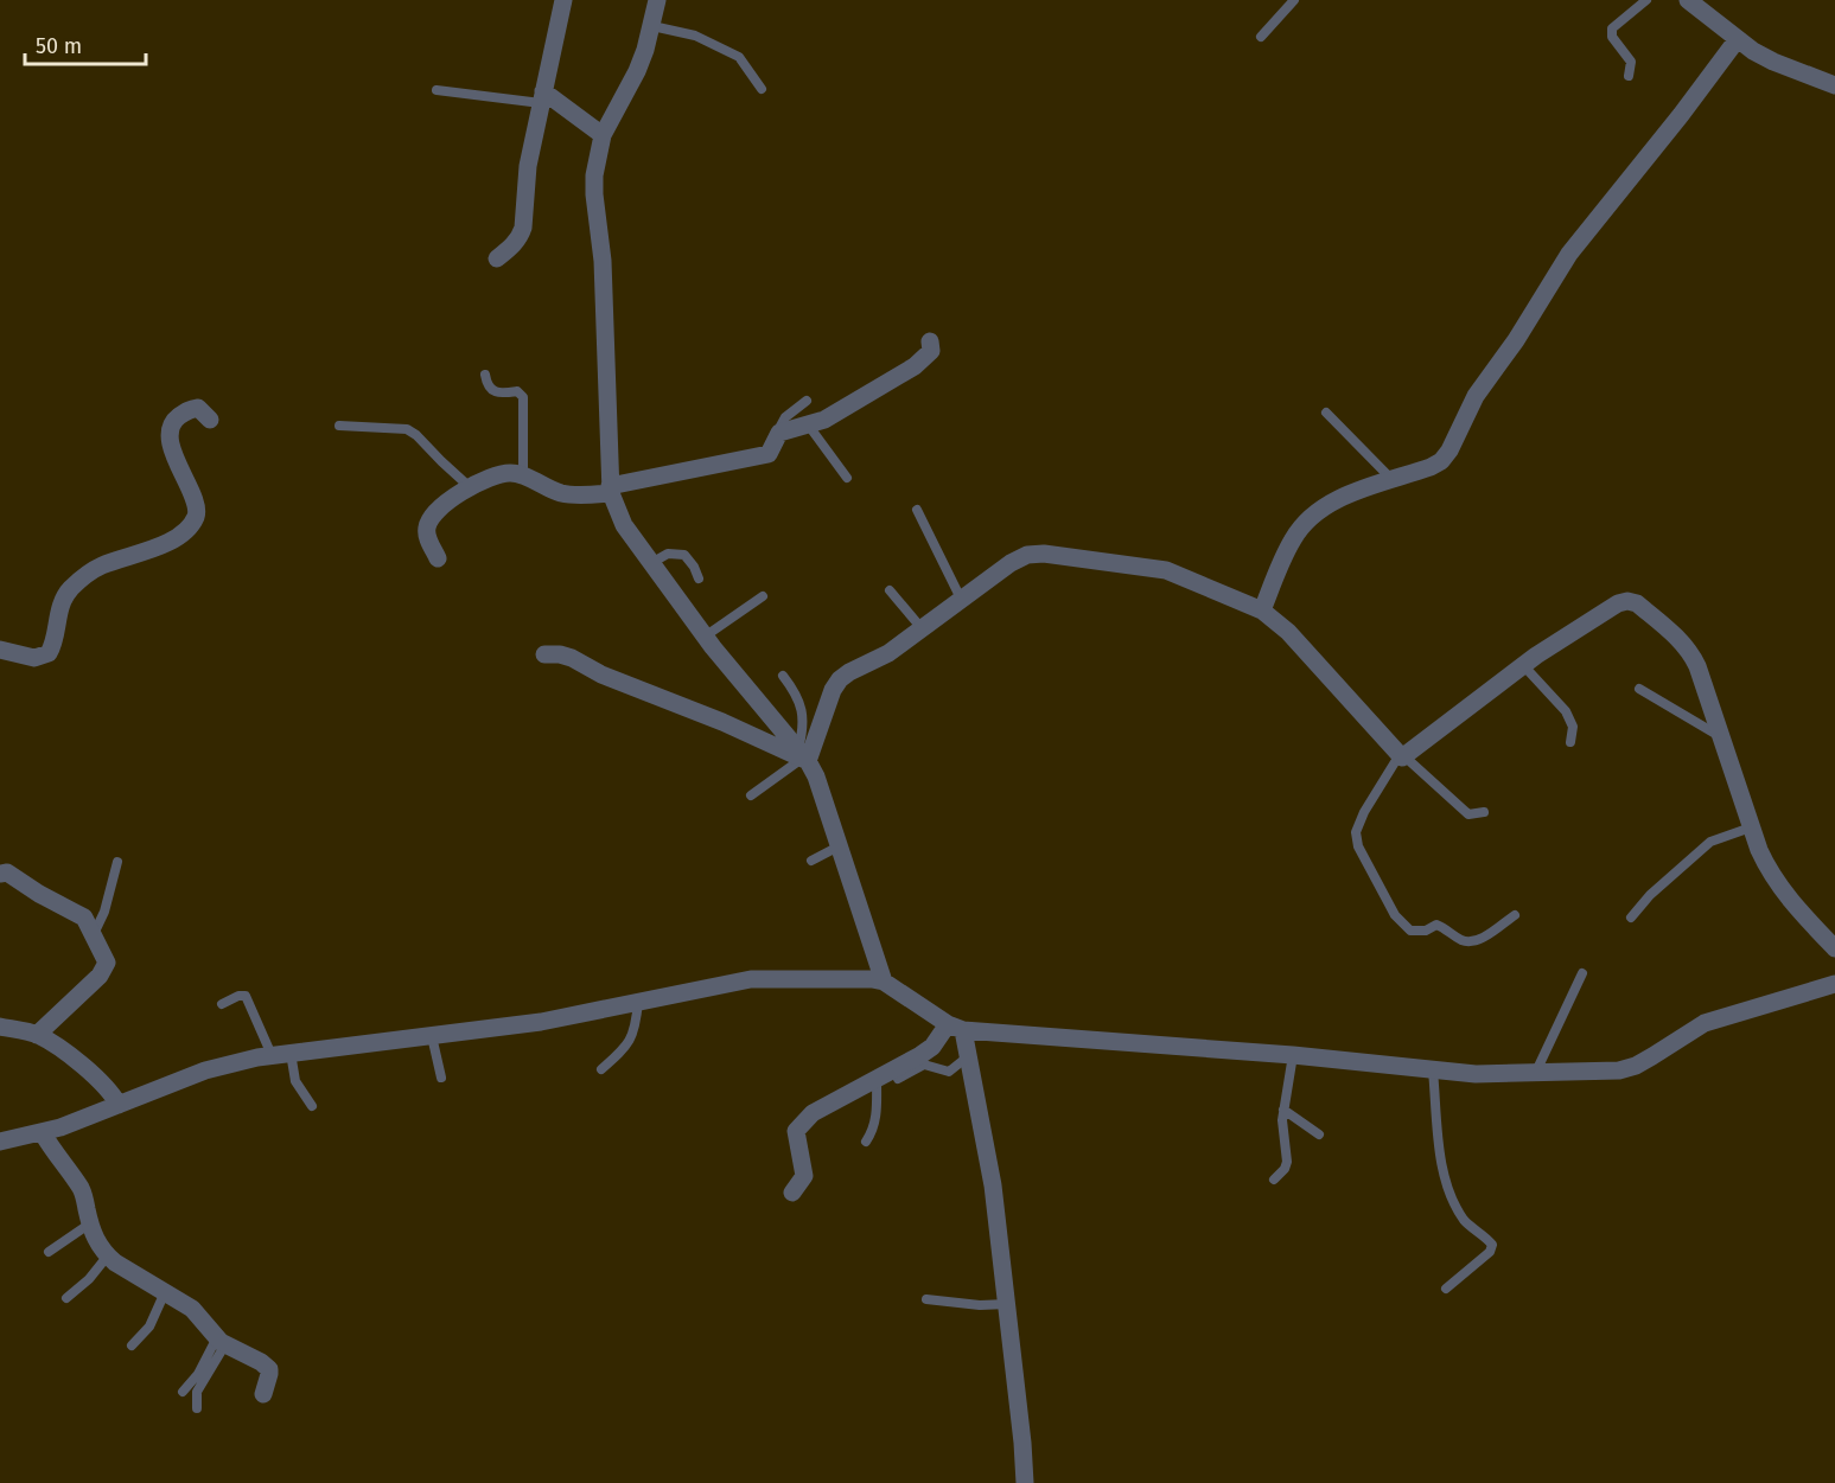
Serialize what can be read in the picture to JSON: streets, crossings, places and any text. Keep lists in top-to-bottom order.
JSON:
{
  "scale_bar": "50 m"
}
